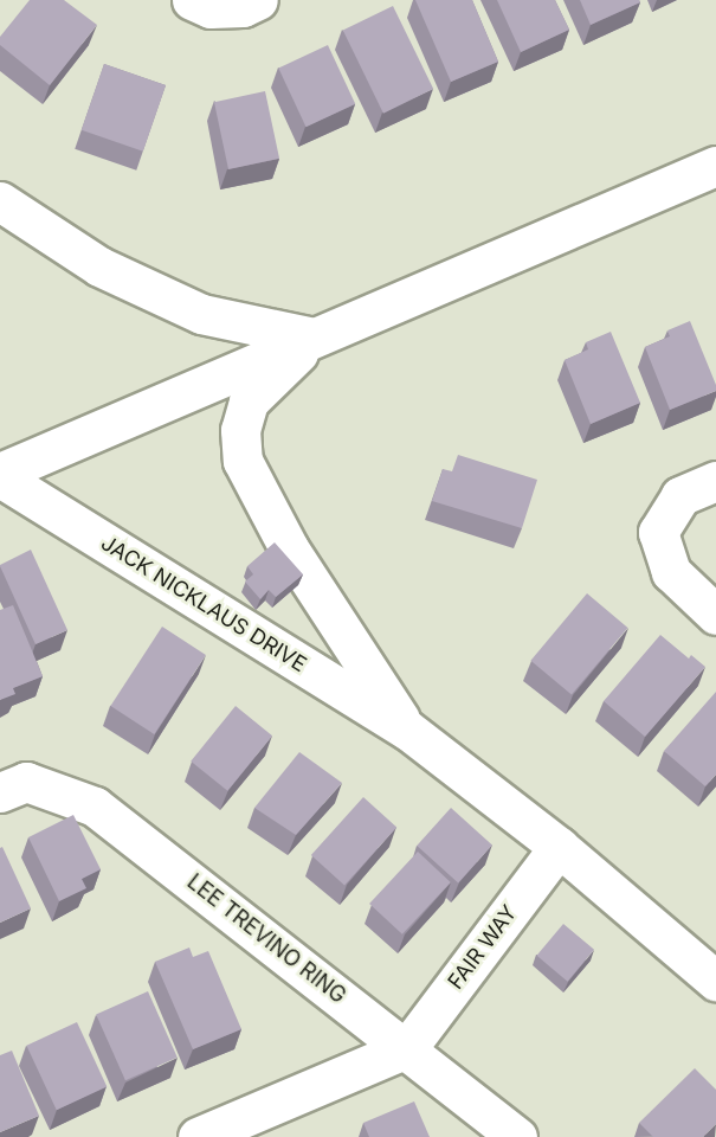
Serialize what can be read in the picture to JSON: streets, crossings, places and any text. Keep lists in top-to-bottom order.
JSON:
{
  "streets": {
    "street": ["JACK NICKLAUS DRIVE", "LEE TREVINO RING", "FAIR WAY"]
  },
  "crossings": [
    ["JACK NICKLAUS DRIVE", "FAIR WAY"],
    ["LEE TREVINO RING", "FAIR WAY"]
  ]
}
